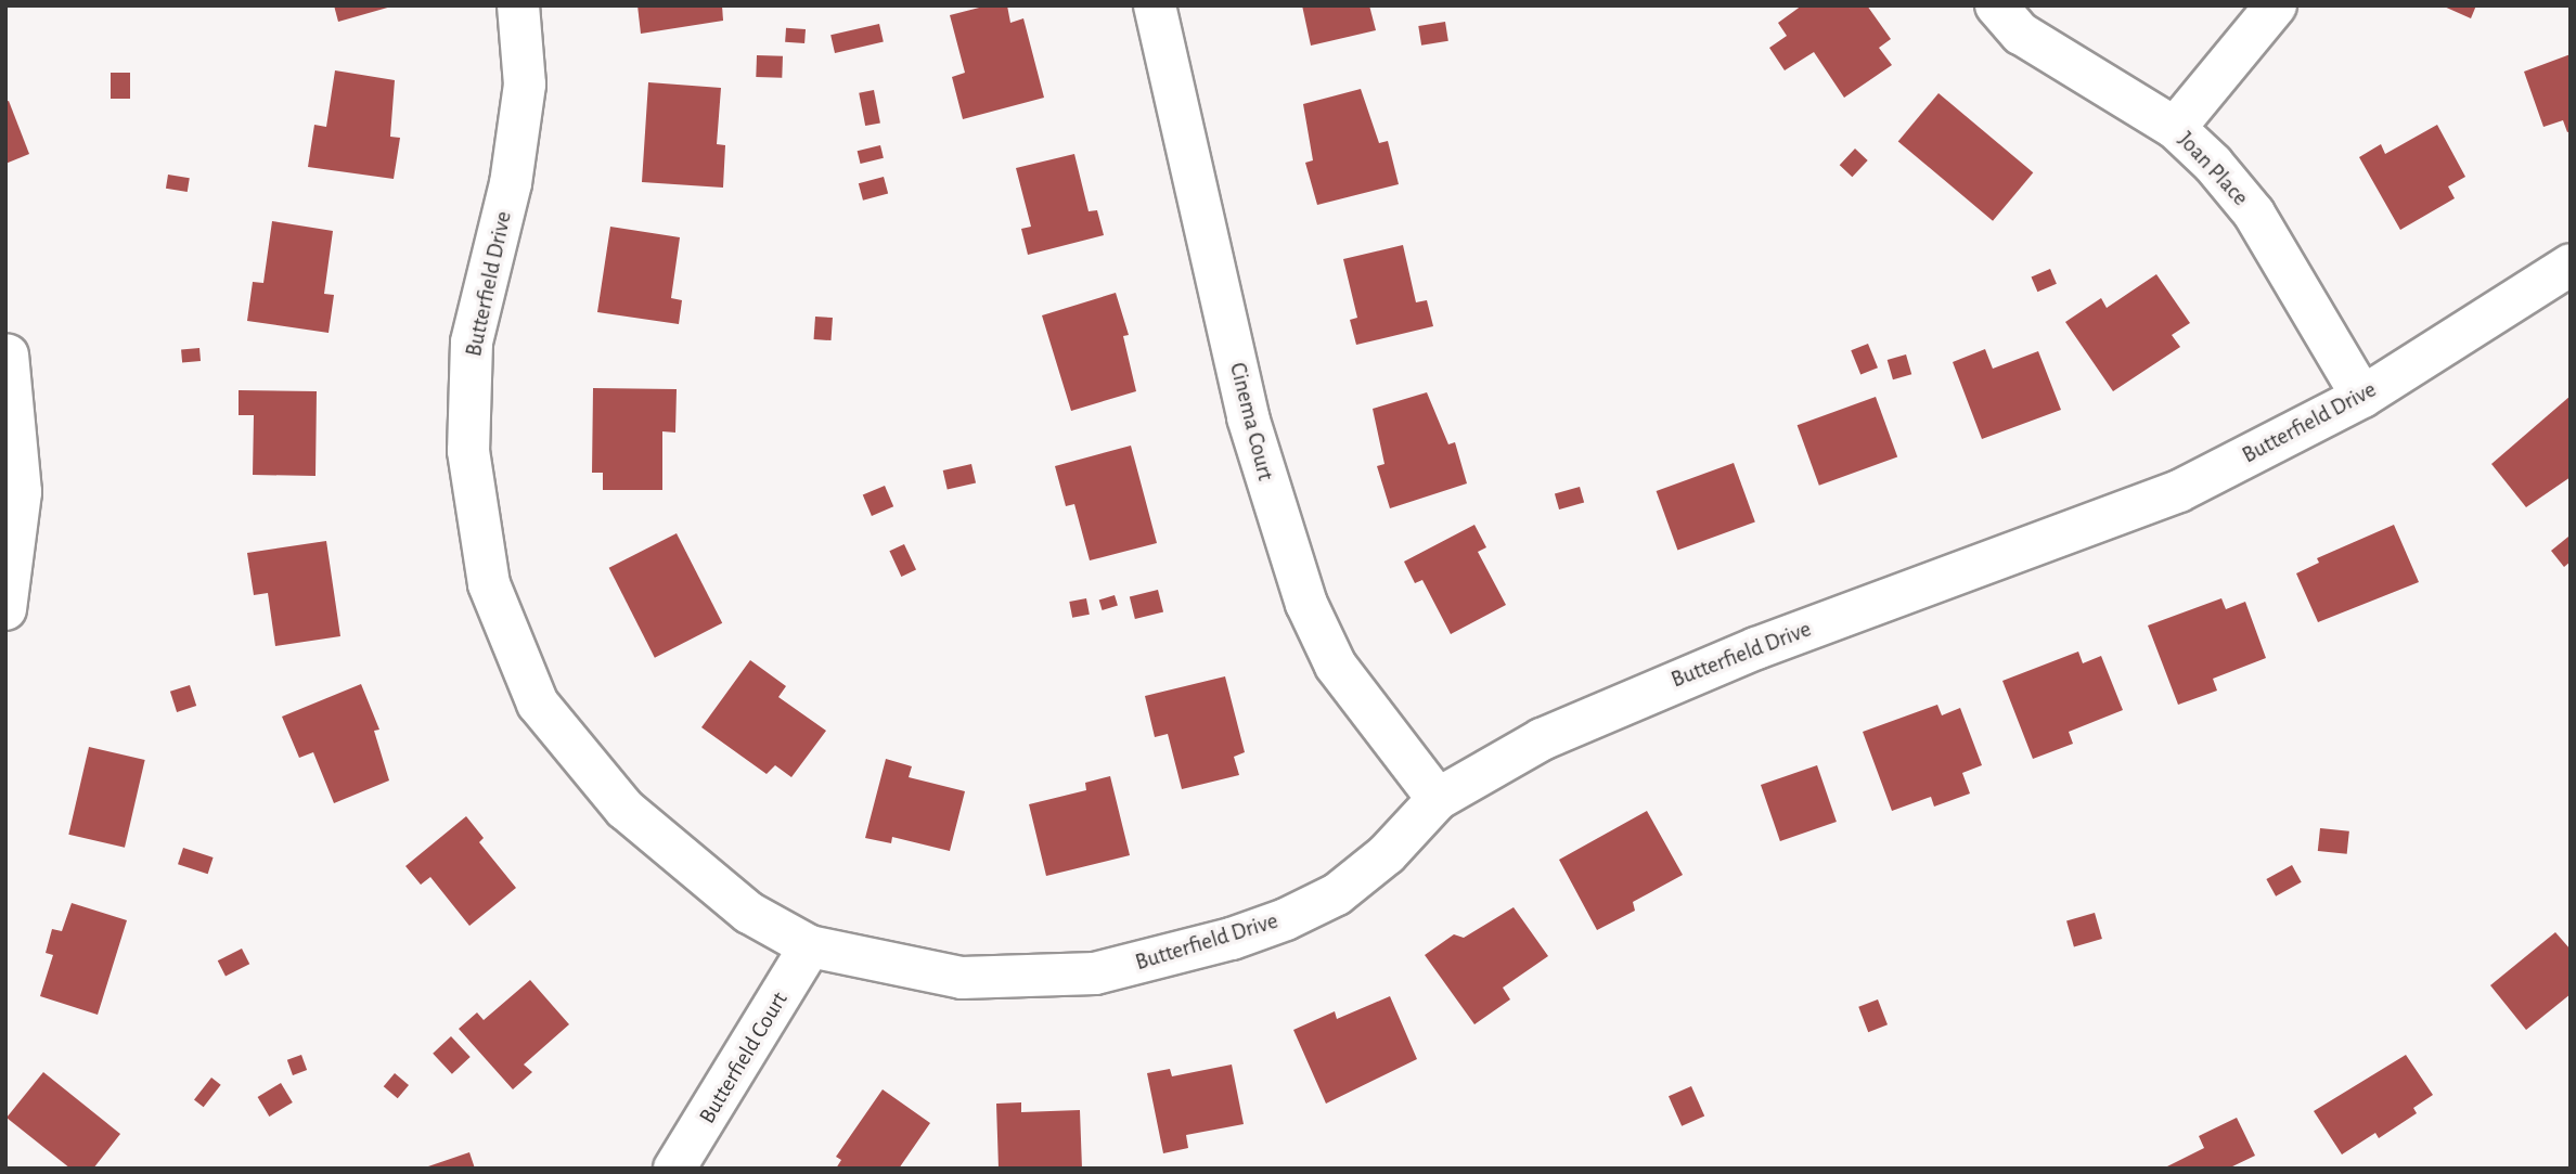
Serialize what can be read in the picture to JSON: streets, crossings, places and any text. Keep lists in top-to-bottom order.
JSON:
{
  "streets": {
    "street": [
      "Joan Place",
      "Butterfield Drive",
      "Cinema Court",
      "Butterfield Court"
    ]
  },
  "crossings": [
    ["Joan Place", "Butterfield Drive"],
    ["Butterfield Drive", "Cinema Court"],
    ["Butterfield Drive", "Butterfield Court"]
  ]
}
